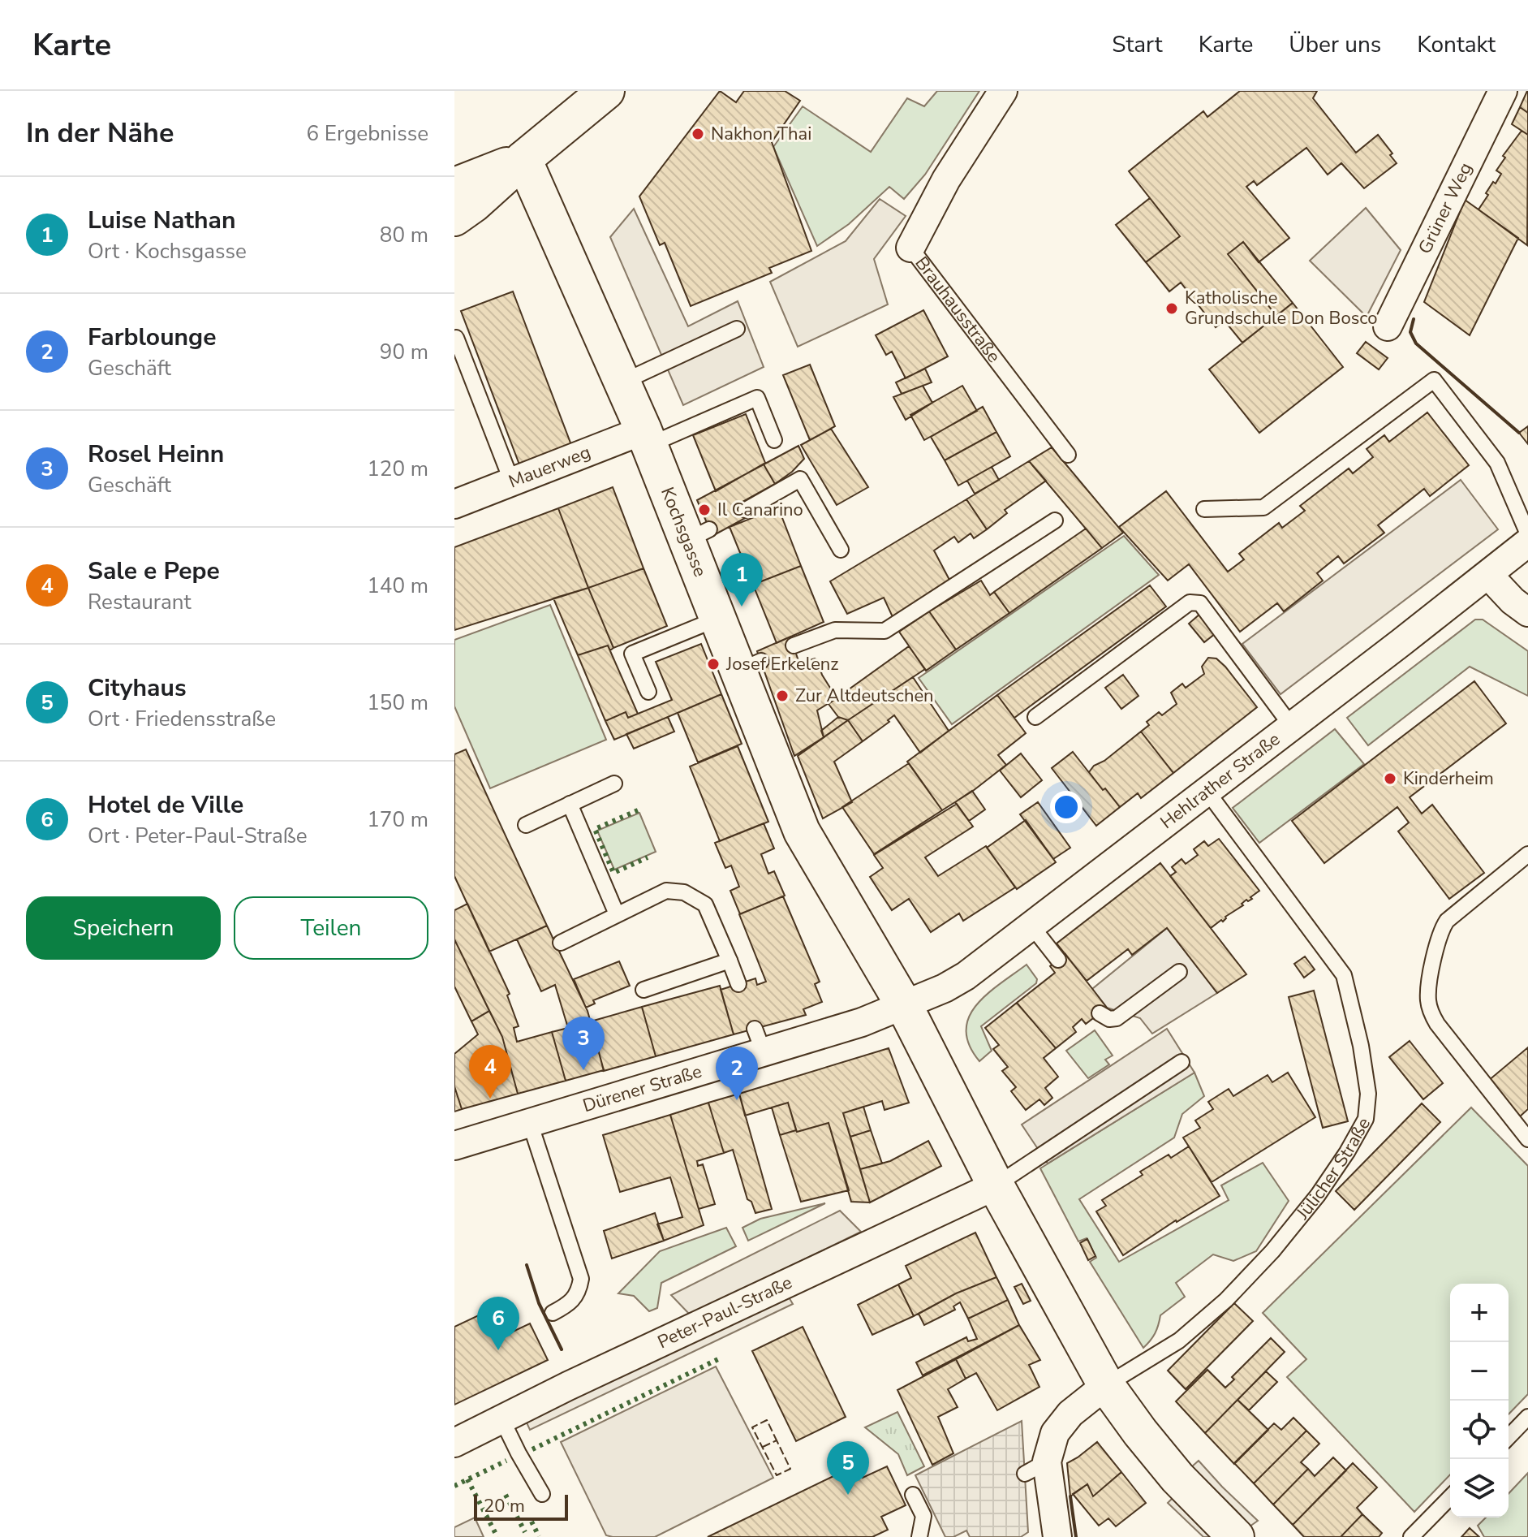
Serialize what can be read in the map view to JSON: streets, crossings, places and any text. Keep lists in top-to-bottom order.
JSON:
{
  "streets": {
    "street": [
      "Grüner Weg",
      "Brauhausstraße",
      "Mauerweg",
      "Kochsgasse",
      "Hehlrather Straße",
      "Dürener Straße",
      "Peter-Paul-Straße"
    ],
    "lane": ["Jülicher Straße"]
  },
  "crossings": [
    ["Mauerweg", "Kochsgasse"],
    ["Kochsgasse", "Hehlrather Straße"],
    ["Kochsgasse", "Dürener Straße"],
    ["Hehlrather Straße", "Dürener Straße"],
    ["Hehlrather Straße", "Jülicher Straße"]
  ],
  "places": [
    "Nakhon Thai",
    "Katholische Grundschule Don Bosco",
    "Il Canarino",
    "Josef Erkelenz",
    "Zur Altdeutschen",
    "Kinderheim"
  ],
  "scale_bar": "20 m",
  "page": {
    "header": "Karte",
    "nav": [
      "Start",
      "Karte",
      "Über uns",
      "Kontakt"
    ],
    "heading": ["In der Nähe", "6 Ergebnisse"],
    "list": [
      {
        "mark": "1",
        "name": "Luise Nathan",
        "note": "Ort · Kochsgasse",
        "value": "80 m"
      },
      {
        "mark": "2",
        "name": "Farblounge",
        "note": "Geschäft",
        "value": "90 m"
      },
      {
        "mark": "3",
        "name": "Rosel Heinn",
        "note": "Geschäft",
        "value": "120 m"
      },
      {
        "mark": "4",
        "name": "Sale e Pepe",
        "note": "Restaurant",
        "value": "140 m"
      },
      {
        "mark": "5",
        "name": "Cityhaus",
        "note": "Ort · Friedensstraße",
        "value": "150 m"
      },
      {
        "mark": "6",
        "name": "Hotel de Ville",
        "note": "Ort · Peter-Paul-Straße",
        "value": "170 m"
      }
    ],
    "pins": [
      "1",
      "3",
      "4",
      "2",
      "6",
      "5"
    ],
    "buttons": ["Speichern", "Teilen"],
    "map_buttons": ["+", "−"],
    "scale": "20 m"
  }
}
